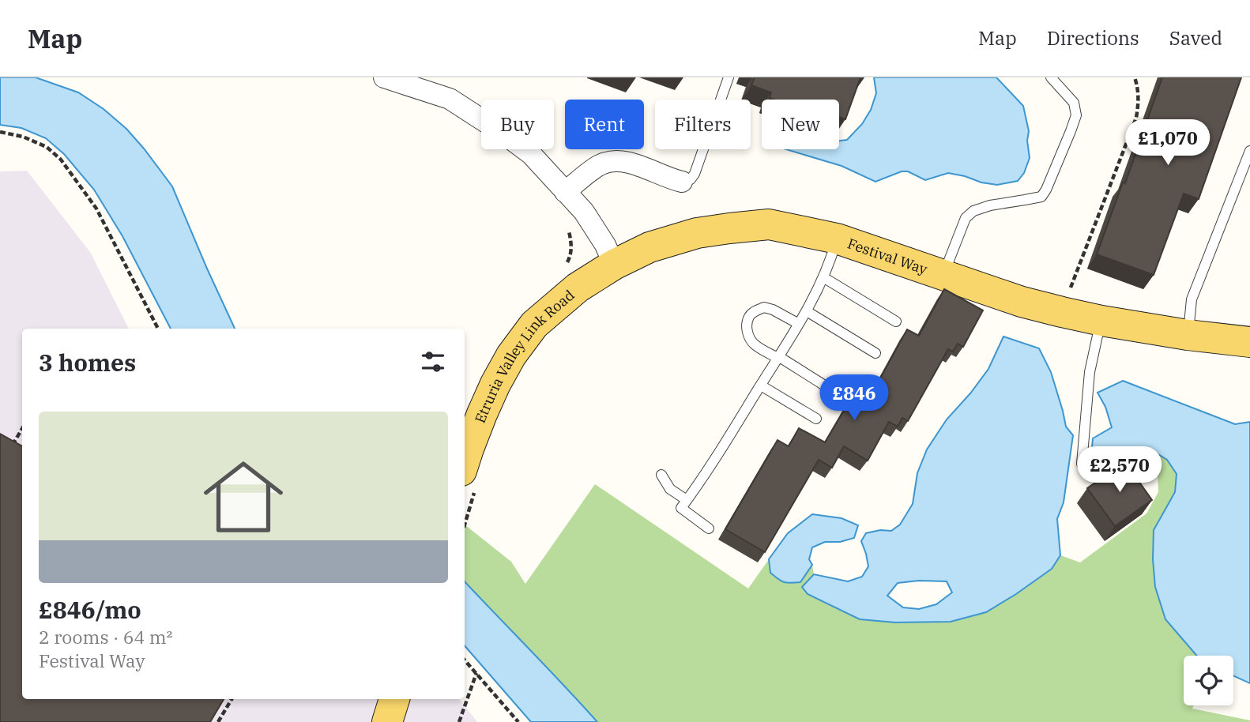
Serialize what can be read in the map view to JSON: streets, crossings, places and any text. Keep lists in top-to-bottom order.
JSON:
{
  "streets": {
    "main road": ["Festival Way", "Etruria Valley Link Road"]
  },
  "crossings": [
    ["Festival Way", "Etruria Valley Link Road"]
  ],
  "page": {
    "header": "Map",
    "nav": ["Map", "Directions", "Saved"],
    "chip": [
      "Buy",
      "Rent",
      "Filters",
      "New"
    ],
    "price": ["£1,070", "£846", "£2,570"],
    "heading": "3 homes",
    "list": [
      {
        "name": "£846/mo",
        "note": "2 rooms · 64 m² · Festival Way"
      }
    ]
  }
}
